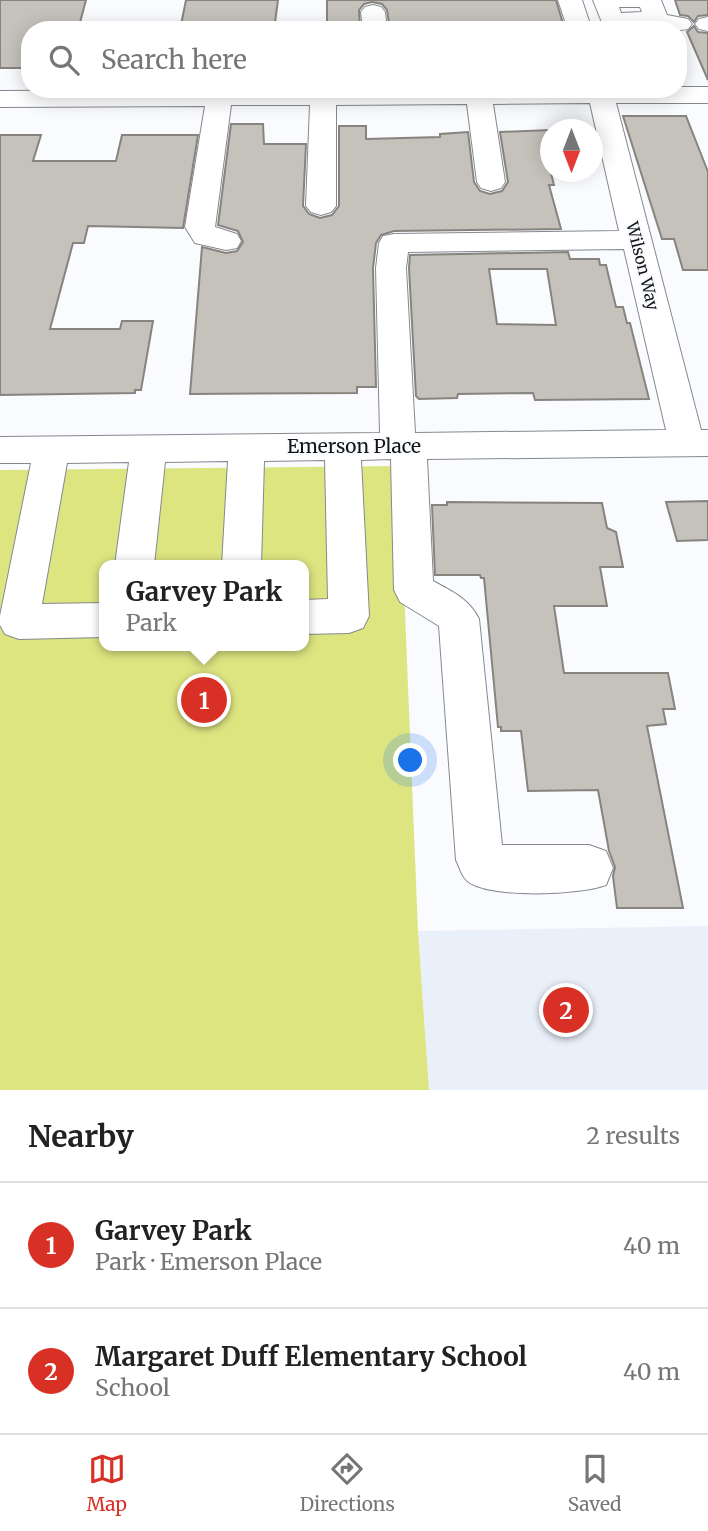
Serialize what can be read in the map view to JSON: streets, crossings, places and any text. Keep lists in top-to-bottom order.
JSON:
{
  "streets": {
    "street": ["Wilson Way", "Emerson Place"]
  },
  "crossings": [
    ["Wilson Way", "Emerson Place"]
  ],
  "north": "bottom",
  "page": {
    "search": "Search here",
    "popup": ["Garvey Park", "Park"],
    "pins": ["1", "2"],
    "heading": ["Nearby", "2 results"],
    "list": [
      {
        "mark": "1",
        "name": "Garvey Park",
        "note": "Park · Emerson Place",
        "value": "40 m"
      },
      {
        "mark": "2",
        "name": "Margaret Duff Elementary School",
        "note": "School",
        "value": "40 m"
      }
    ],
    "nav": ["Map", "Directions", "Saved"]
  }
}
